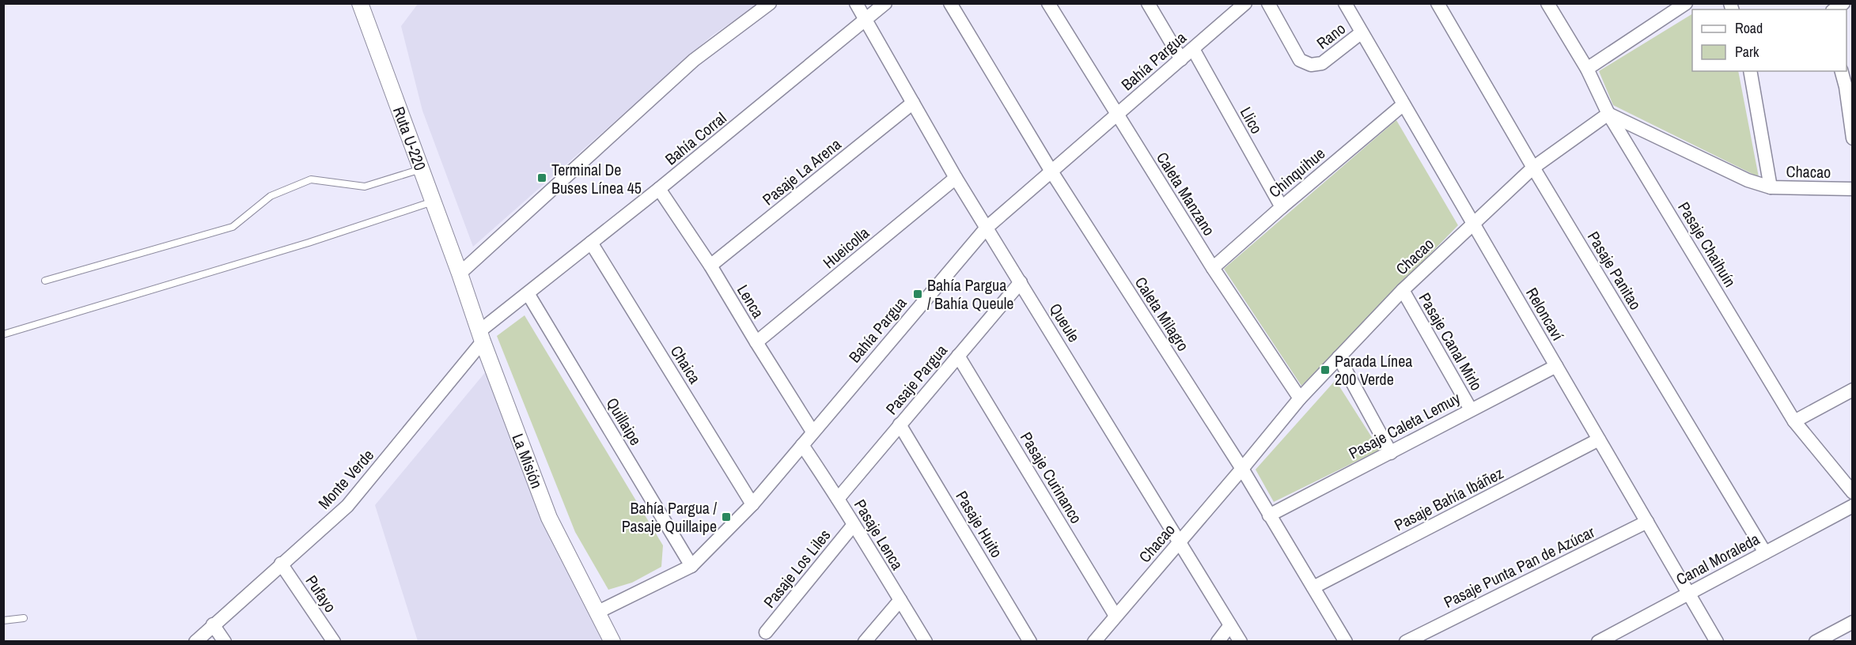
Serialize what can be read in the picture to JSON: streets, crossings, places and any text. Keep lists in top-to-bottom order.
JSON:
{
  "streets": {
    "street": [
      "Rano",
      "Bahía Pargua",
      "Llico",
      "Ruta U-220",
      "Bahía Corral",
      "Pasaje La Arena",
      "Chacao",
      "Chinquihue",
      "Caleta Manzano",
      "Pasaje Chaihuín",
      "Hueicolla",
      "Pasaje Panitao",
      "Lenca",
      "Caleta Milagro",
      "Reloncaví",
      "Queule",
      "Pasaje Canal Mirlo",
      "Chaica",
      "Pasaje Pargua",
      "Quillaipe",
      "Pasaje Caleta Lemuy",
      "La Misión",
      "Pasaje Curinanco",
      "Monte Verde",
      "Pasaje Bahía Ibáñez",
      "Pasaje Huito",
      "Pasaje Lenca",
      "Canal Moraleda",
      "Pasaje Punta Pan de Azúcar",
      "Pasaje Los Liles",
      "Pufayo"
    ]
  },
  "crossings": [
    ["Rano", "Reloncaví"],
    ["Bahía Pargua", "Llico"],
    ["Bahía Pargua", "Caleta Manzano"],
    ["Bahía Pargua", "Lenca"],
    ["Bahía Pargua", "Caleta Milagro"],
    ["Bahía Pargua", "Queule"],
    ["Bahía Pargua", "Chaica"],
    ["Bahía Pargua", "Quillaipe"],
    ["Bahía Pargua", "La Misión"],
    ["Bahía Pargua", "Pasaje Lenca"],
    ["Llico", "Chinquihue"],
    ["Ruta U-220", "La Misión"],
    ["Bahía Corral", "Lenca"],
    ["Bahía Corral", "Queule"],
    ["Bahía Corral", "Chaica"],
    ["Bahía Corral", "Quillaipe"],
    ["Bahía Corral", "La Misión"],
    ["Bahía Corral", "Monte Verde"],
    ["Pasaje La Arena", "Lenca"],
    ["Pasaje La Arena", "Queule"],
    ["Chacao", "Caleta Manzano"],
    ["Chacao", "Pasaje Chaihuín"],
    ["Chacao", "Pasaje Panitao"],
    ["Chacao", "Caleta Milagro"],
    ["Chacao", "Reloncaví"],
    ["Chacao", "Queule"],
    ["Chacao", "Pasaje Canal Mirlo"],
    ["Chacao", "Pasaje Curinanco"],
    ["Chinquihue", "Caleta Manzano"],
    ["Chinquihue", "Reloncaví"],
    ["Hueicolla", "Lenca"],
    ["Hueicolla", "Queule"],
    ["Pasaje Panitao", "Canal Moraleda"],
    ["Caleta Milagro", "Pasaje Caleta Lemuy"],
    ["Caleta Milagro", "Pasaje Bahía Ibáñez"],
    ["Reloncaví", "Pasaje Caleta Lemuy"],
    ["Reloncaví", "Pasaje Bahía Ibáñez"],
    ["Reloncaví", "Canal Moraleda"],
    ["Reloncaví", "Pasaje Punta Pan de Azúcar"],
    ["Queule", "Pasaje Pargua"],
    ["Pasaje Canal Mirlo", "Pasaje Caleta Lemuy"],
    ["Pasaje Pargua", "Pasaje Curinanco"],
    ["Pasaje Pargua", "Pasaje Huito"],
    ["Pasaje Pargua", "Pasaje Lenca"],
    ["La Misión", "Monte Verde"],
    ["Monte Verde", "Pufayo"],
    ["Pasaje Lenca", "Pasaje Los Liles"]
  ],
  "places": {
    "transit": [
      "Terminal De Buses Línea 45",
      "Bahía Pargua / Bahía Queule",
      "Parada Línea 200 Verde",
      "Bahía Pargua / Pasaje Quillaipe"
    ]
  },
  "legend": ["Road", "Park"]
}
